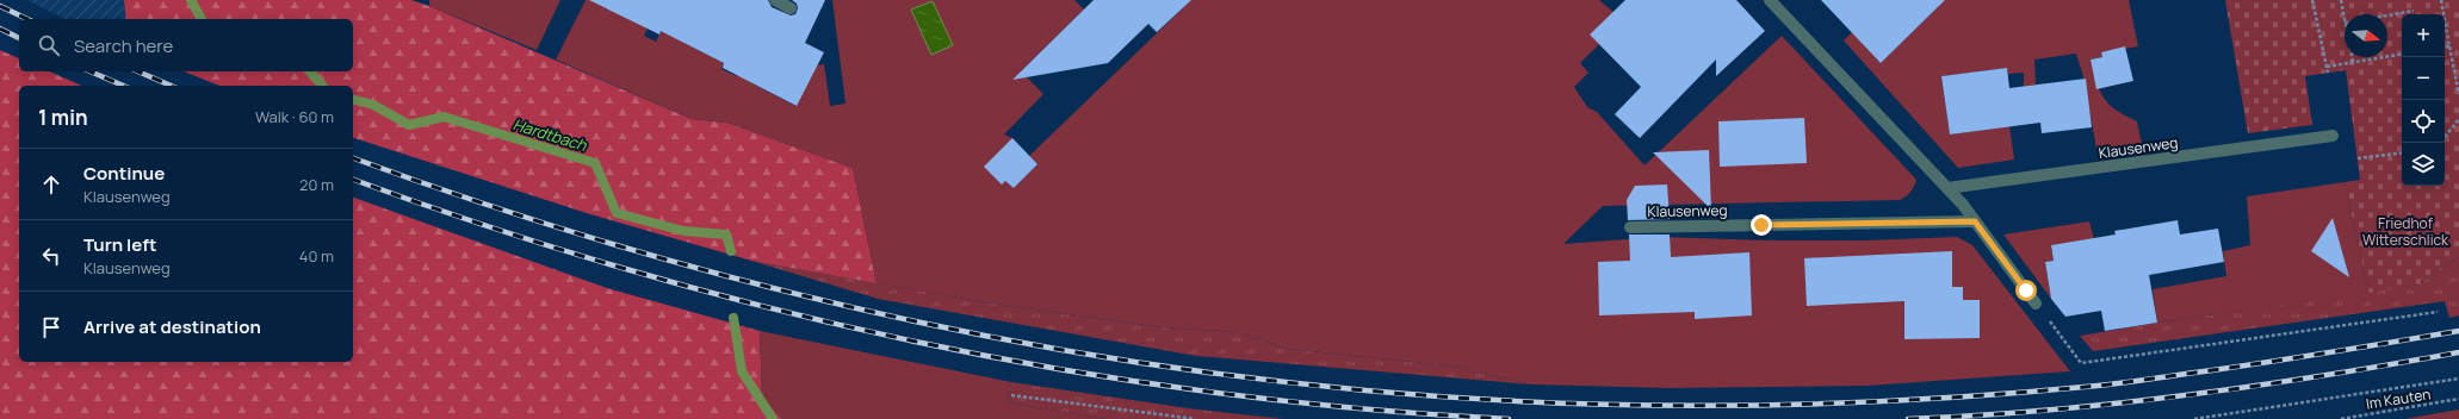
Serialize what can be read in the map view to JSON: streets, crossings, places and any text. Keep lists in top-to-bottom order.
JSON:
{
  "streets": {
    "street": ["Klausenweg"],
    "path": ["Im Kauten"]
  },
  "water": ["Hardtbach"],
  "parks": ["Friedhof Witterschlick"],
  "north": "right",
  "page": {
    "map_buttons": ["+", "−"],
    "search": "Search here",
    "heading": ["1 min", "Walk · 60 m"],
    "list": [
      ["Continue", "Klausenweg", "20 m"],
      ["Turn left", "Klausenweg", "40 m"],
      "Arrive at destination"
    ]
  }
}
